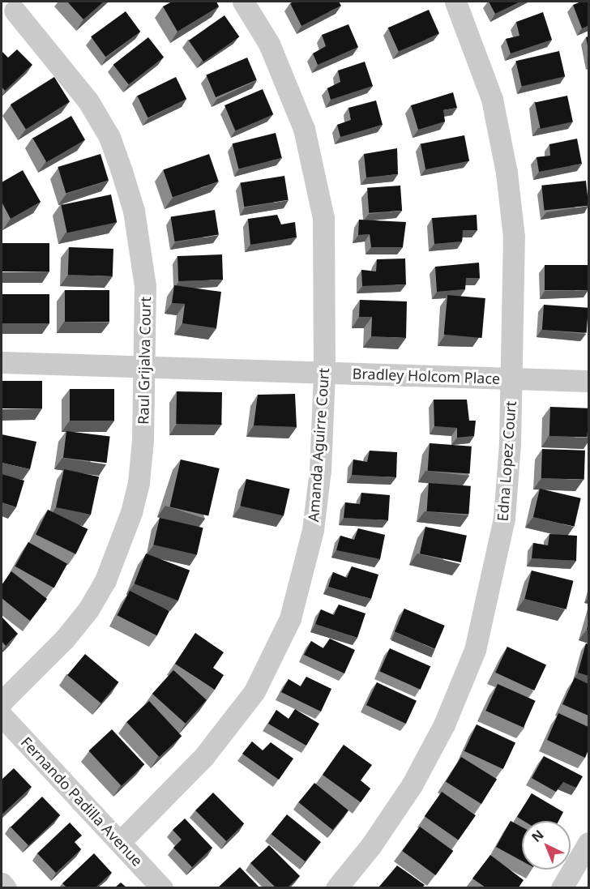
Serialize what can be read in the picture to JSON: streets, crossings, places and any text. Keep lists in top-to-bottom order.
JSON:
{
  "streets": {
    "street": [
      "Raul Grijalva Court",
      "Bradley Holcom Place",
      "Amanda Aguirre Court",
      "Edna Lopez Court",
      "Fernando Padilla Avenue"
    ]
  },
  "crossings": [
    ["Raul Grijalva Court", "Bradley Holcom Place"],
    ["Bradley Holcom Place", "Amanda Aguirre Court"],
    ["Bradley Holcom Place", "Edna Lopez Court"],
    ["Amanda Aguirre Court", "Fernando Padilla Avenue"]
  ],
  "north": "top left"
}
